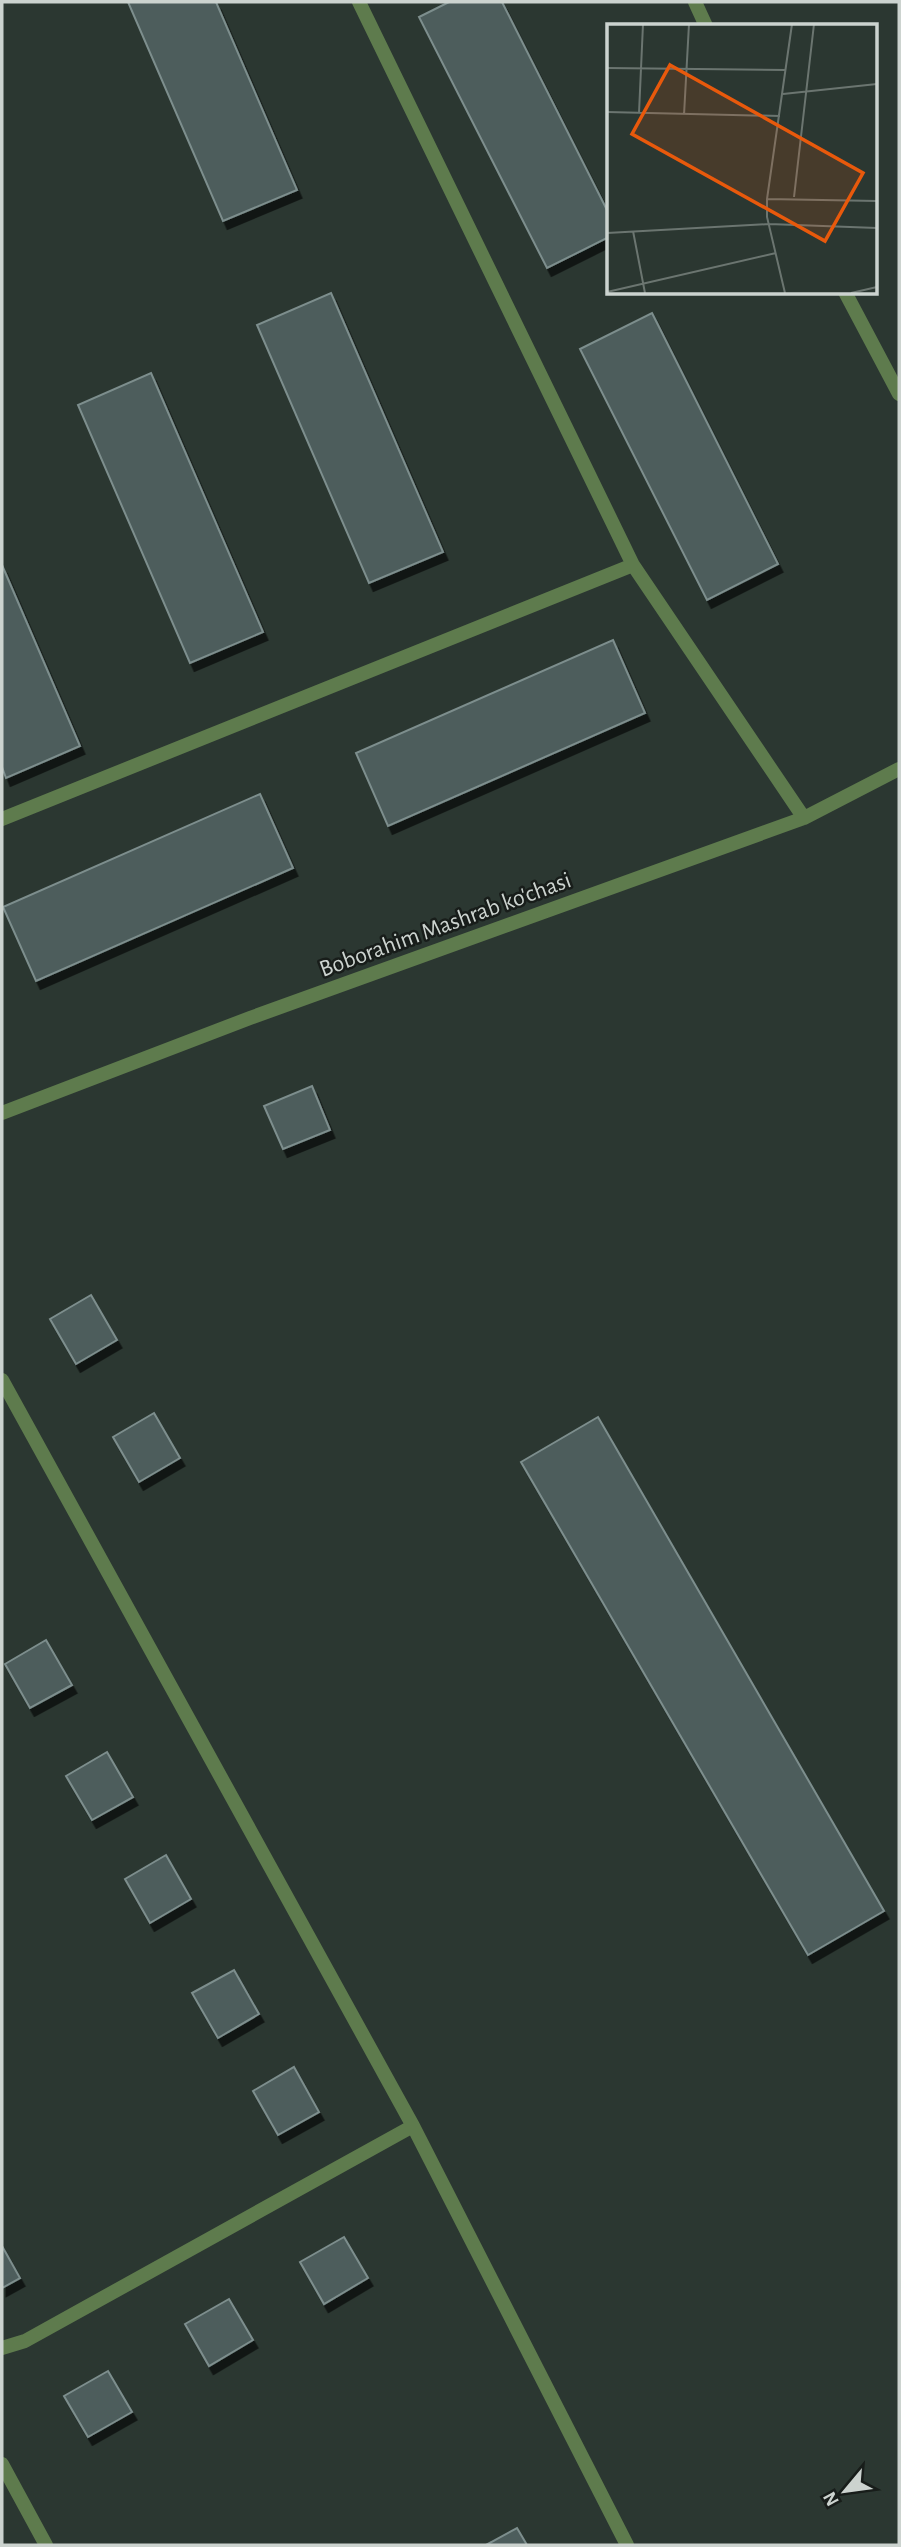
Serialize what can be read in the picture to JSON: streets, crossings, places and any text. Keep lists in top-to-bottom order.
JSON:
{
  "streets": {
    "street": ["Boborahim Mashrab ko'chasi"]
  },
  "north": "bottom left"
}
